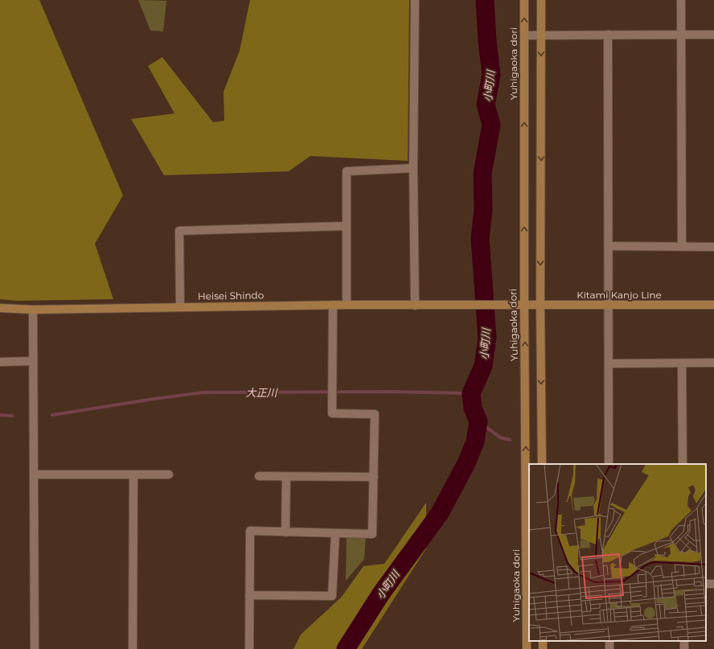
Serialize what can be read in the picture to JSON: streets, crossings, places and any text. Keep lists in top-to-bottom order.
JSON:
{
  "streets": {
    "street": ["Yuhigaoka dori", "Kitami Kanjo Line", "Heisei Shindo"]
  },
  "crossings": [
    ["Yuhigaoka dori", "Kitami Kanjo Line"],
    ["Yuhigaoka dori", "Heisei Shindo"],
    ["Kitami Kanjo Line", "Heisei Shindo"]
  ],
  "water": ["小町川", "大正川"]
}
